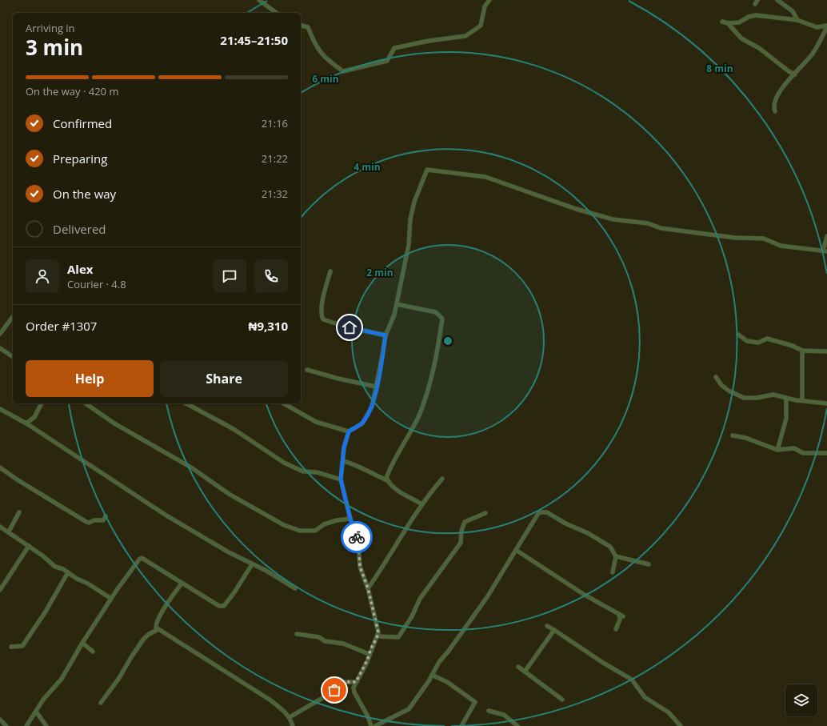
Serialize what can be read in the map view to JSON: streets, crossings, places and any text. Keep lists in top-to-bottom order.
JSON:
{
  "page": {
    "heading": ["3 min", "Arriving in", "21:45–21:50"],
    "panel": [
      "Alex",
      "Courier · 4.8",
      "Order #1307",
      "₦9,310"
    ],
    "bar": "On the way · 420 m",
    "list": [
      ["Confirmed", "21:16"],
      ["Preparing", "21:22"],
      ["On the way", "21:32"],
      "Delivered"
    ],
    "buttons": ["Help", "Share"]
  },
  "rings": [
    "8 min",
    "6 min",
    "4 min",
    "2 min"
  ]
}
